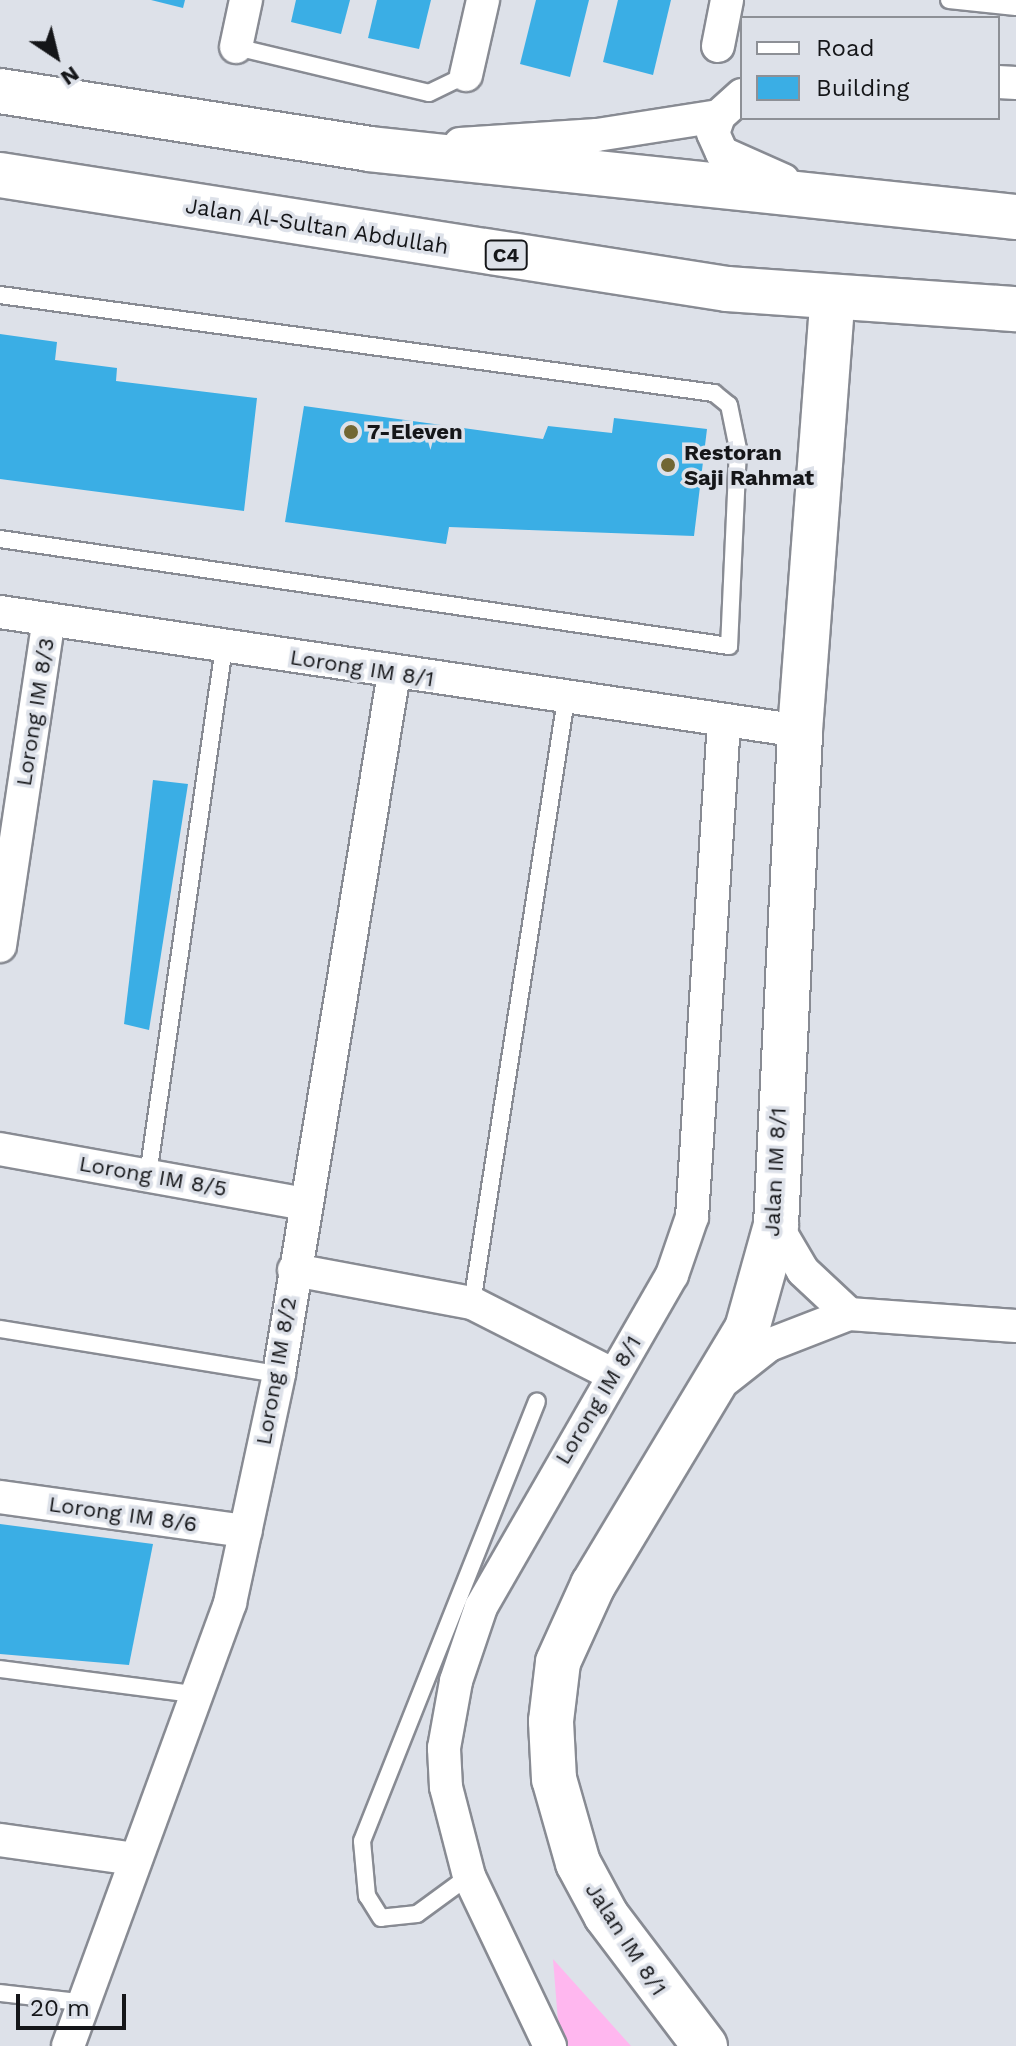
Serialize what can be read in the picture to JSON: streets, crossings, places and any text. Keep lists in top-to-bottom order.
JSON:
{
  "streets": {
    "main road": ["Jalan Al-Sultan Abdullah", "C4", "Jalan IM 8/1"],
    "street": [
      "Lorong IM 8/1",
      "Lorong IM 8/3",
      "Lorong IM 8/5",
      "Lorong IM 8/2",
      "Lorong IM 8/6"
    ]
  },
  "crossings": [
    ["Jalan Al-Sultan Abdullah", "Jalan IM 8/1"],
    ["Lorong IM 8/1", "Lorong IM 8/3"],
    ["Lorong IM 8/1", "Jalan IM 8/1"],
    ["Lorong IM 8/1", "Lorong IM 8/2"],
    ["Lorong IM 8/5", "Lorong IM 8/2"],
    ["Lorong IM 8/2", "Lorong IM 8/6"]
  ],
  "places": ["7-Eleven", "Restoran Saji Rahmat"],
  "legend": ["Road", "Building"],
  "scale_bar": "20 m",
  "north": "bottom right"
}
